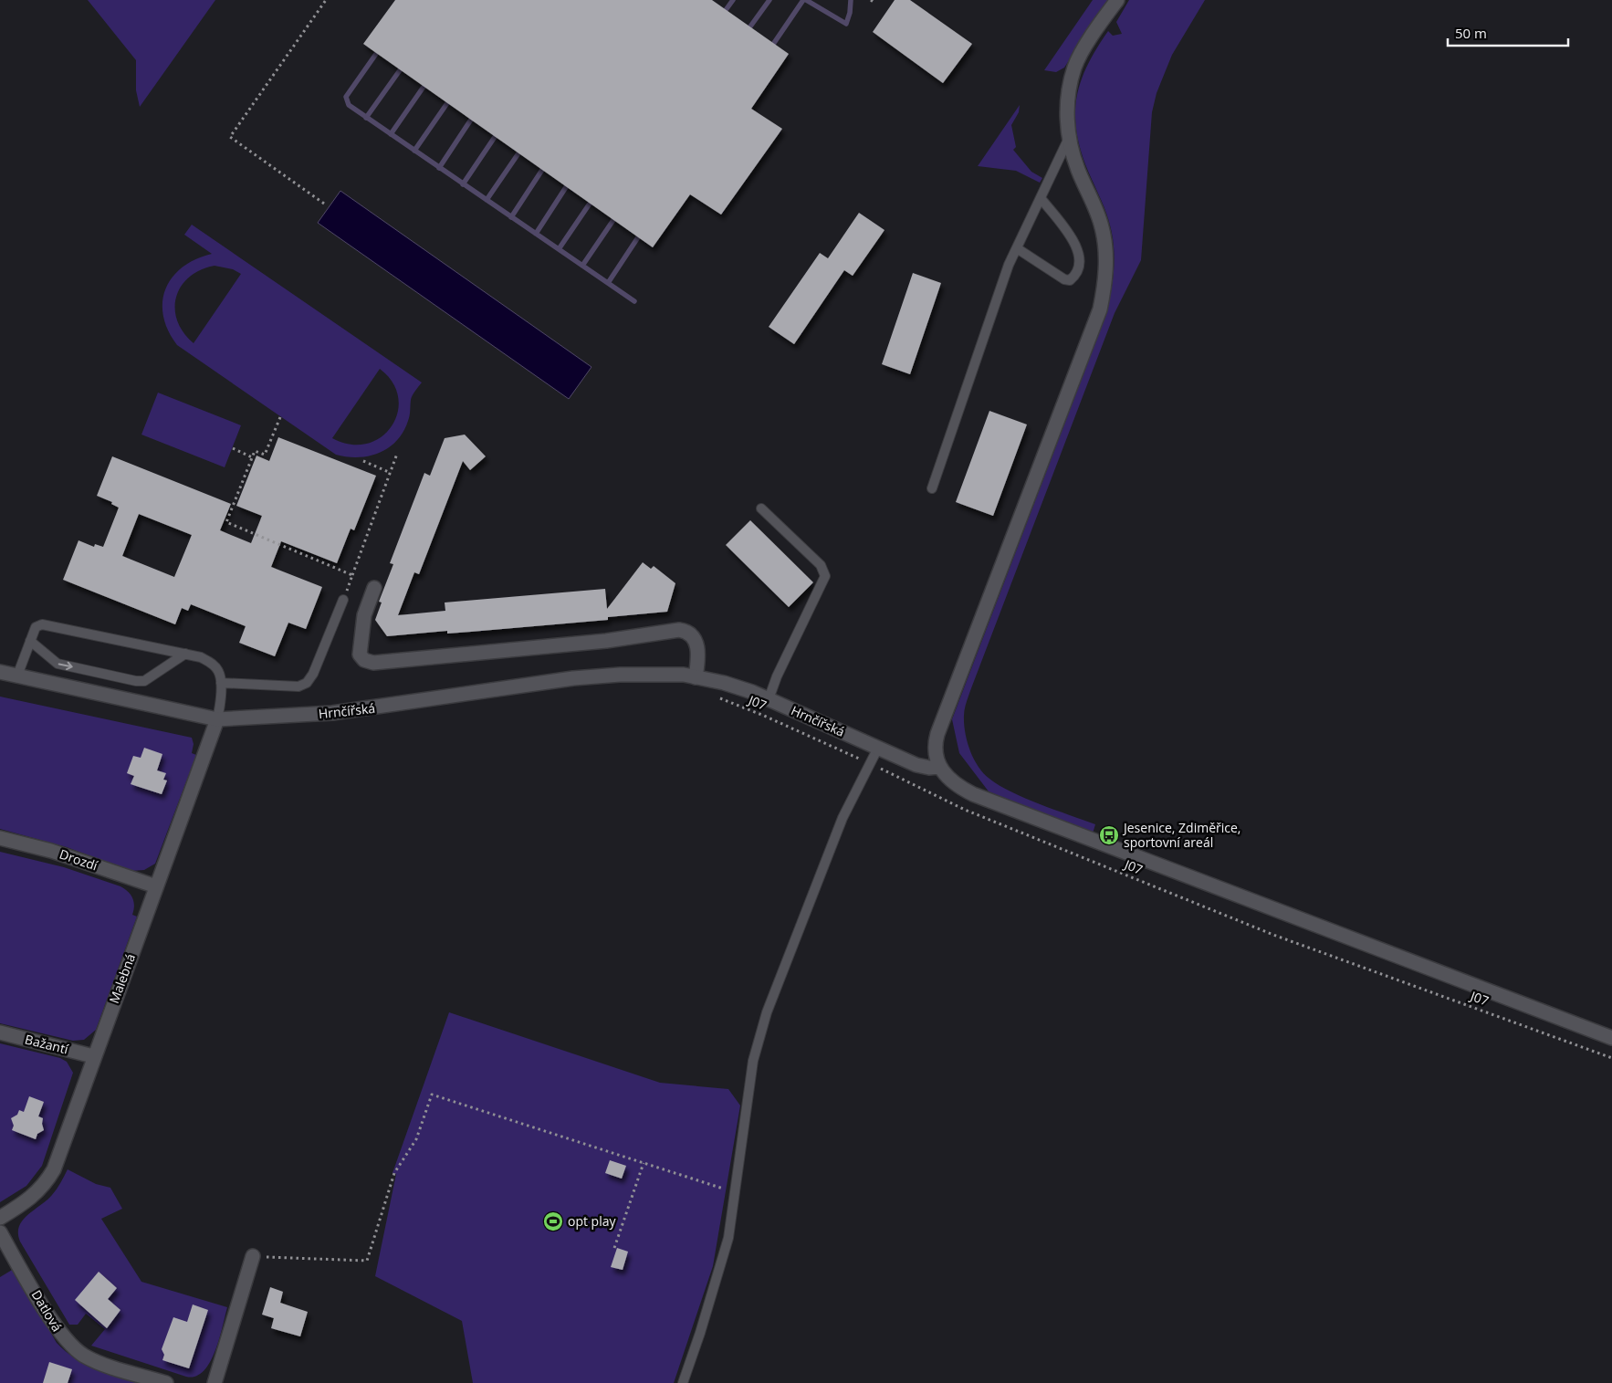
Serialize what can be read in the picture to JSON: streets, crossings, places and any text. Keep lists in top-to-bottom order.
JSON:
{
  "streets": {
    "street": [
      "Hrnčířská",
      "Drozdí",
      "Malebná",
      "Bažantí",
      "Datlová"
    ],
    "path": ["J07"]
  },
  "crossings": [
    ["Hrnčířská", "Malebná"],
    ["Drozdí", "Malebná"],
    ["Malebná", "Bažantí"]
  ],
  "places": {
    "bus stop": ["Jesenice, Zdiměřice, sportovní areál"],
    "sports": ["opt play"]
  },
  "scale_bar": "50 m"
}
